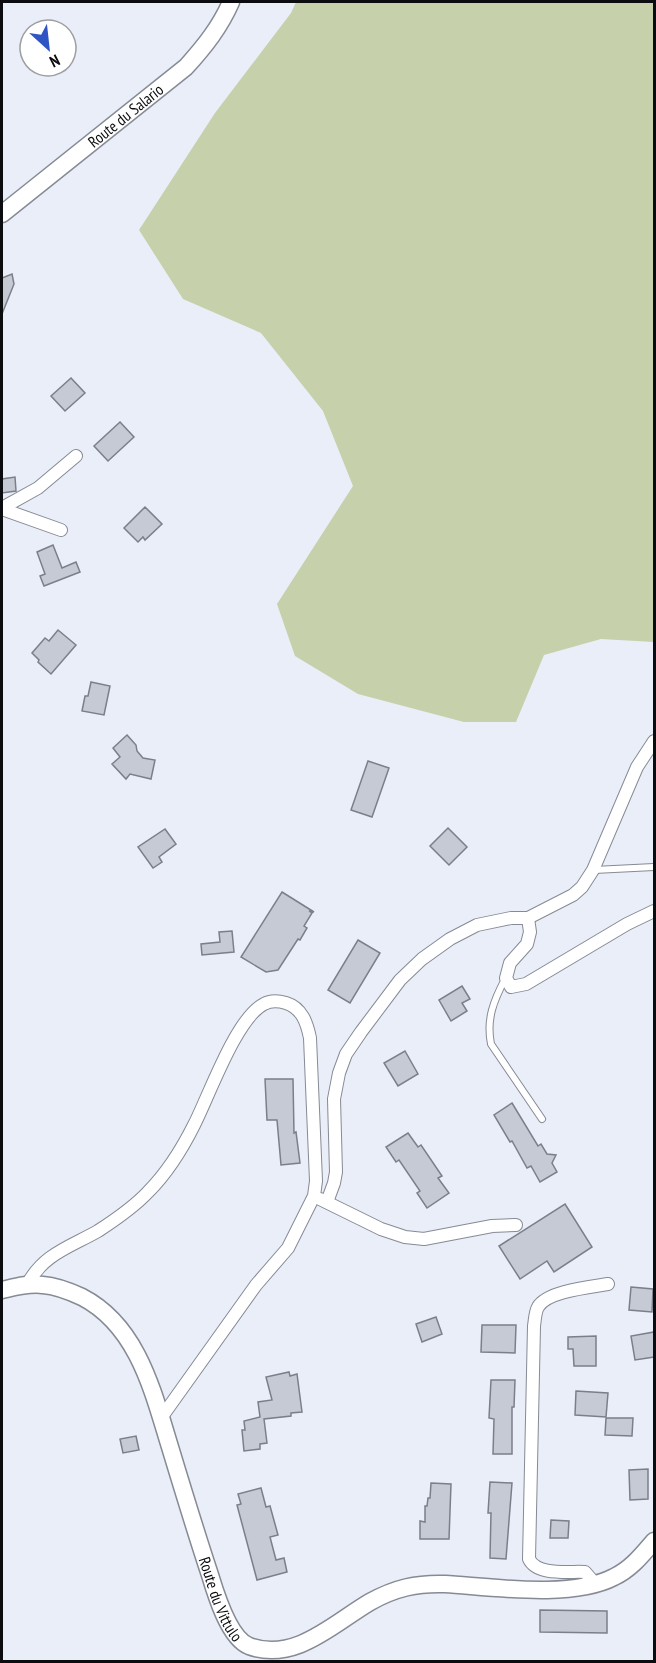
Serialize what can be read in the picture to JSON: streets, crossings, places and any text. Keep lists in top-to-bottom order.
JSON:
{
  "streets": {
    "street": ["Route du Salario", "Route du Vittulo"]
  },
  "north": "bottom right"
}
